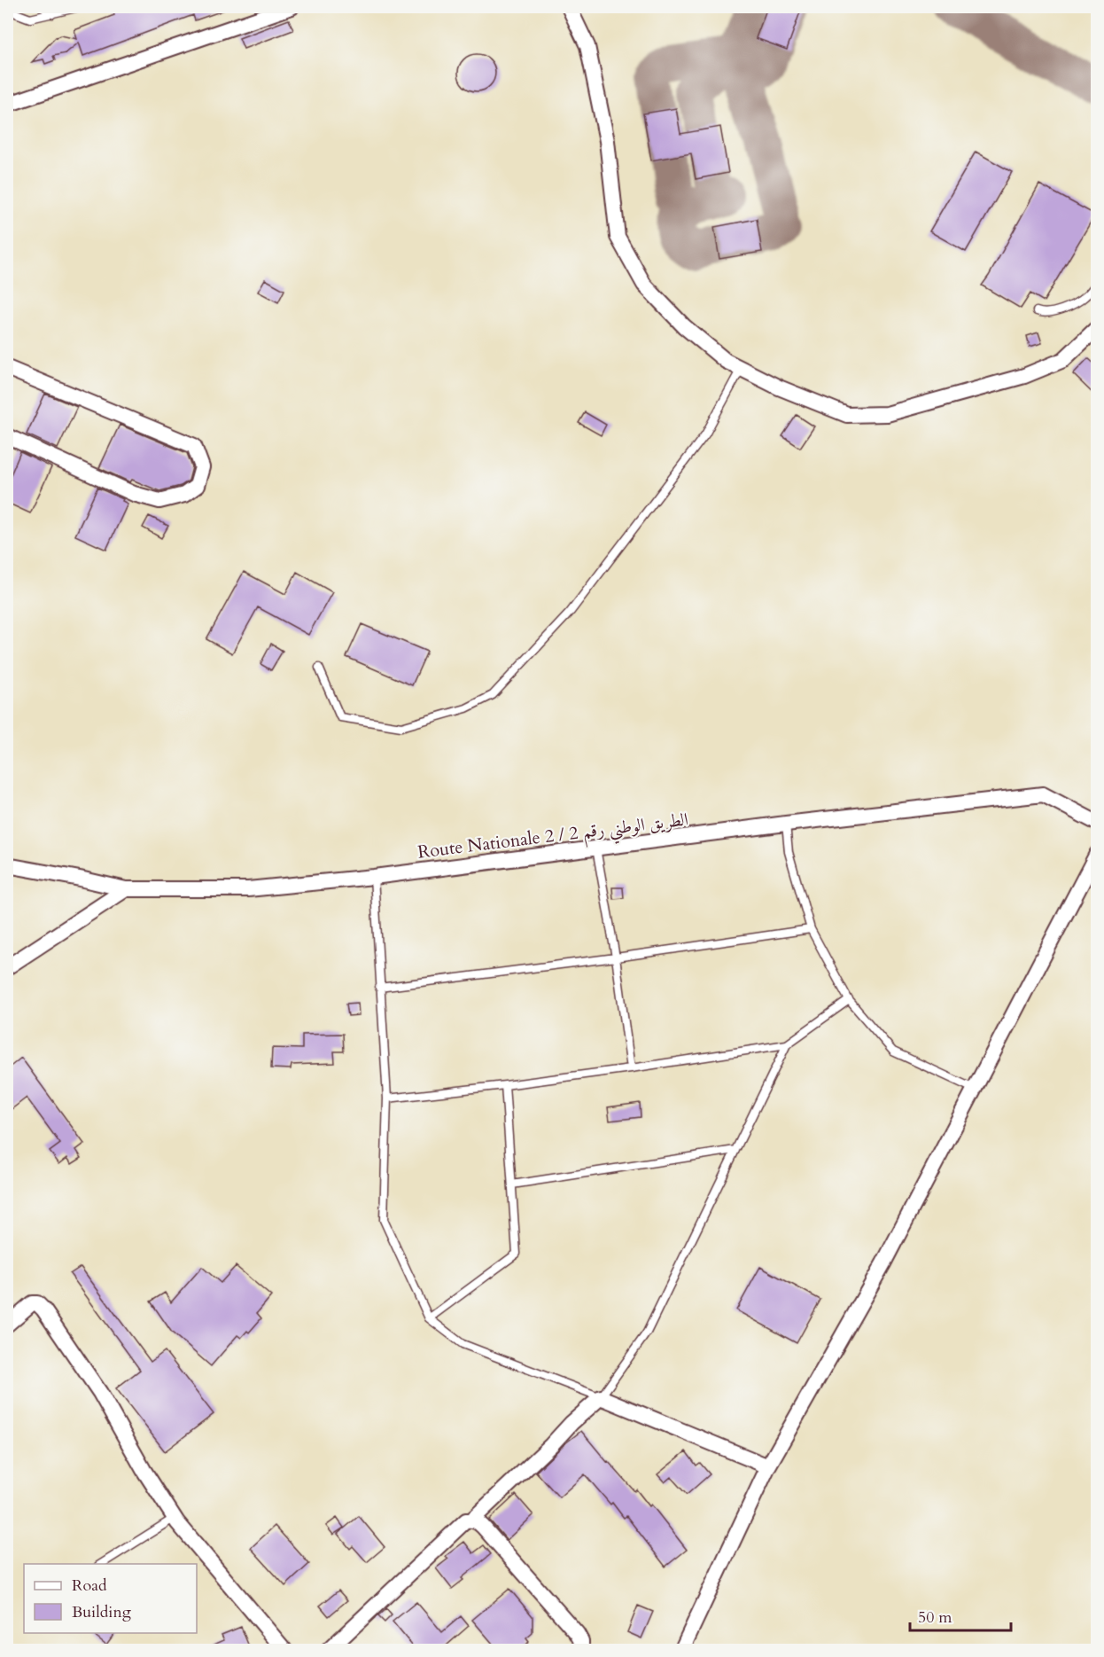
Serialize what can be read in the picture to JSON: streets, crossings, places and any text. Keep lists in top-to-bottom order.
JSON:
{
  "streets": {
    "street": ["Route Nationale 2 / الطريق الوطني رقم 2"]
  },
  "legend": ["Road", "Building"],
  "scale_bar": "50 m"
}
